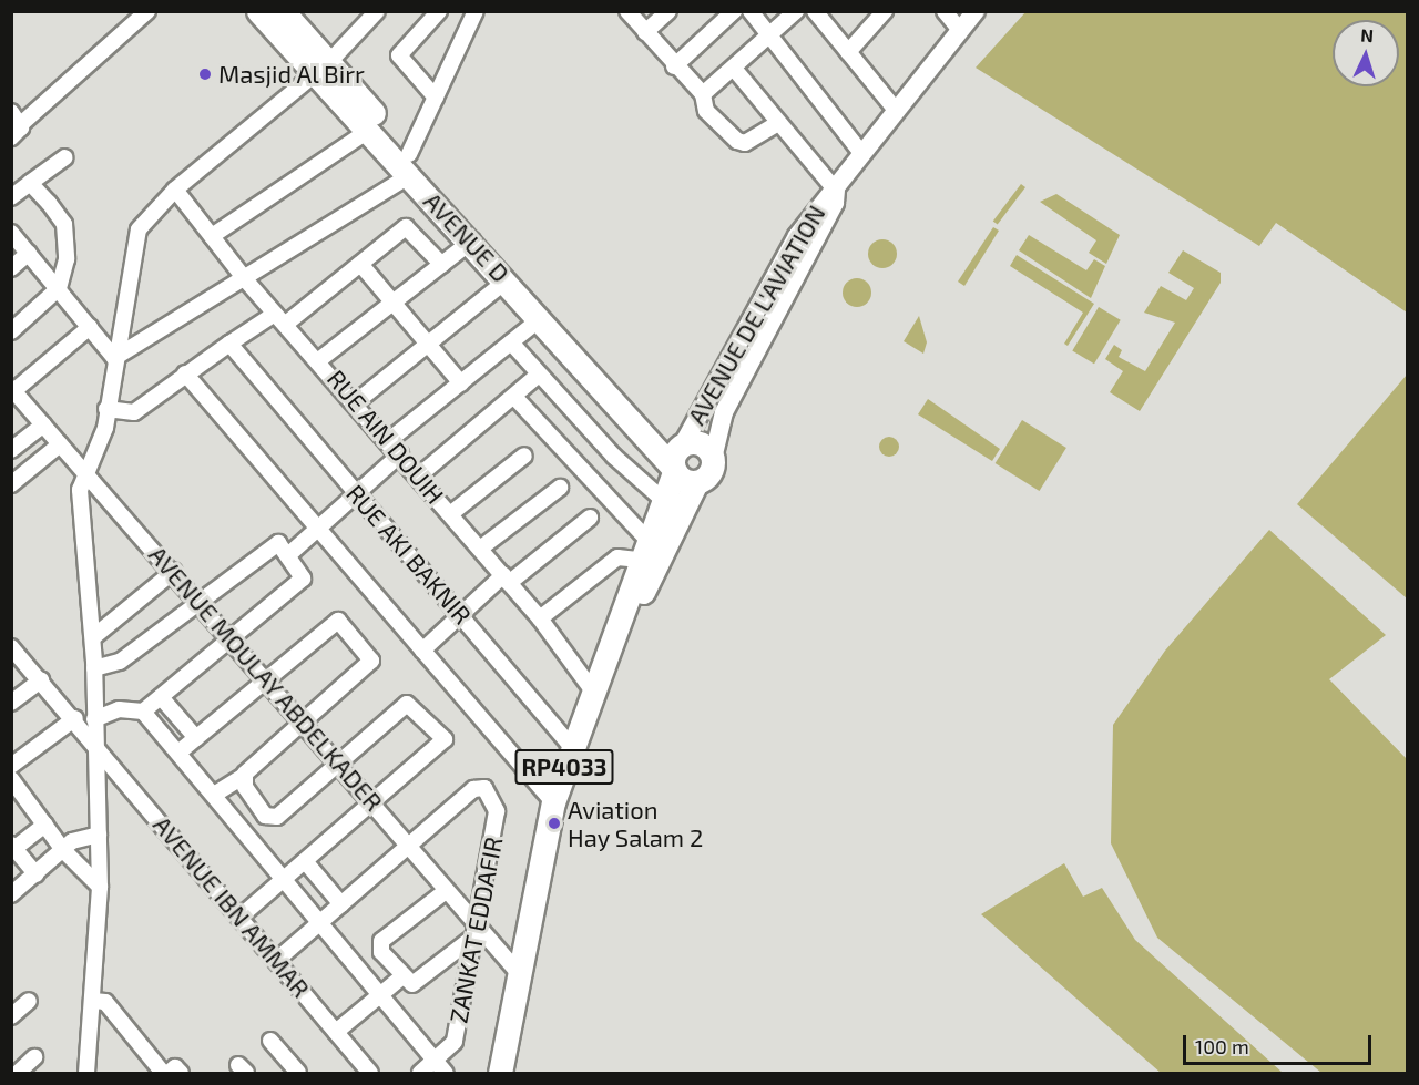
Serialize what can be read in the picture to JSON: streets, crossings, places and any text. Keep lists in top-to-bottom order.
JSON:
{
  "streets": {
    "main road": ["AVENUE D", "AVENUE DE L'AVIATION", "RP4033"],
    "street": [
      "RUE AIN DOUIH",
      "RUE AKI BAKNIR",
      "AVENUE MOULAY ABDELKADER",
      "AVENUE IBN AMMAR",
      "ZANKAT EDDAFIR"
    ]
  },
  "crossings": [
    ["AVENUE D", "AVENUE DE L'AVIATION"],
    ["AVENUE DE L'AVIATION", "RUE AIN DOUIH"],
    ["AVENUE DE L'AVIATION", "RUE AKI BAKNIR"],
    ["AVENUE DE L'AVIATION", "AVENUE MOULAY ABDELKADER"],
    ["AVENUE DE L'AVIATION", "RP4033"],
    ["AVENUE MOULAY ABDELKADER", "ZANKAT EDDAFIR"]
  ],
  "places": ["Masjid Al Birr", "Aviation Hay Salam 2"],
  "scale_bar": "100 m",
  "north": "top"
}
